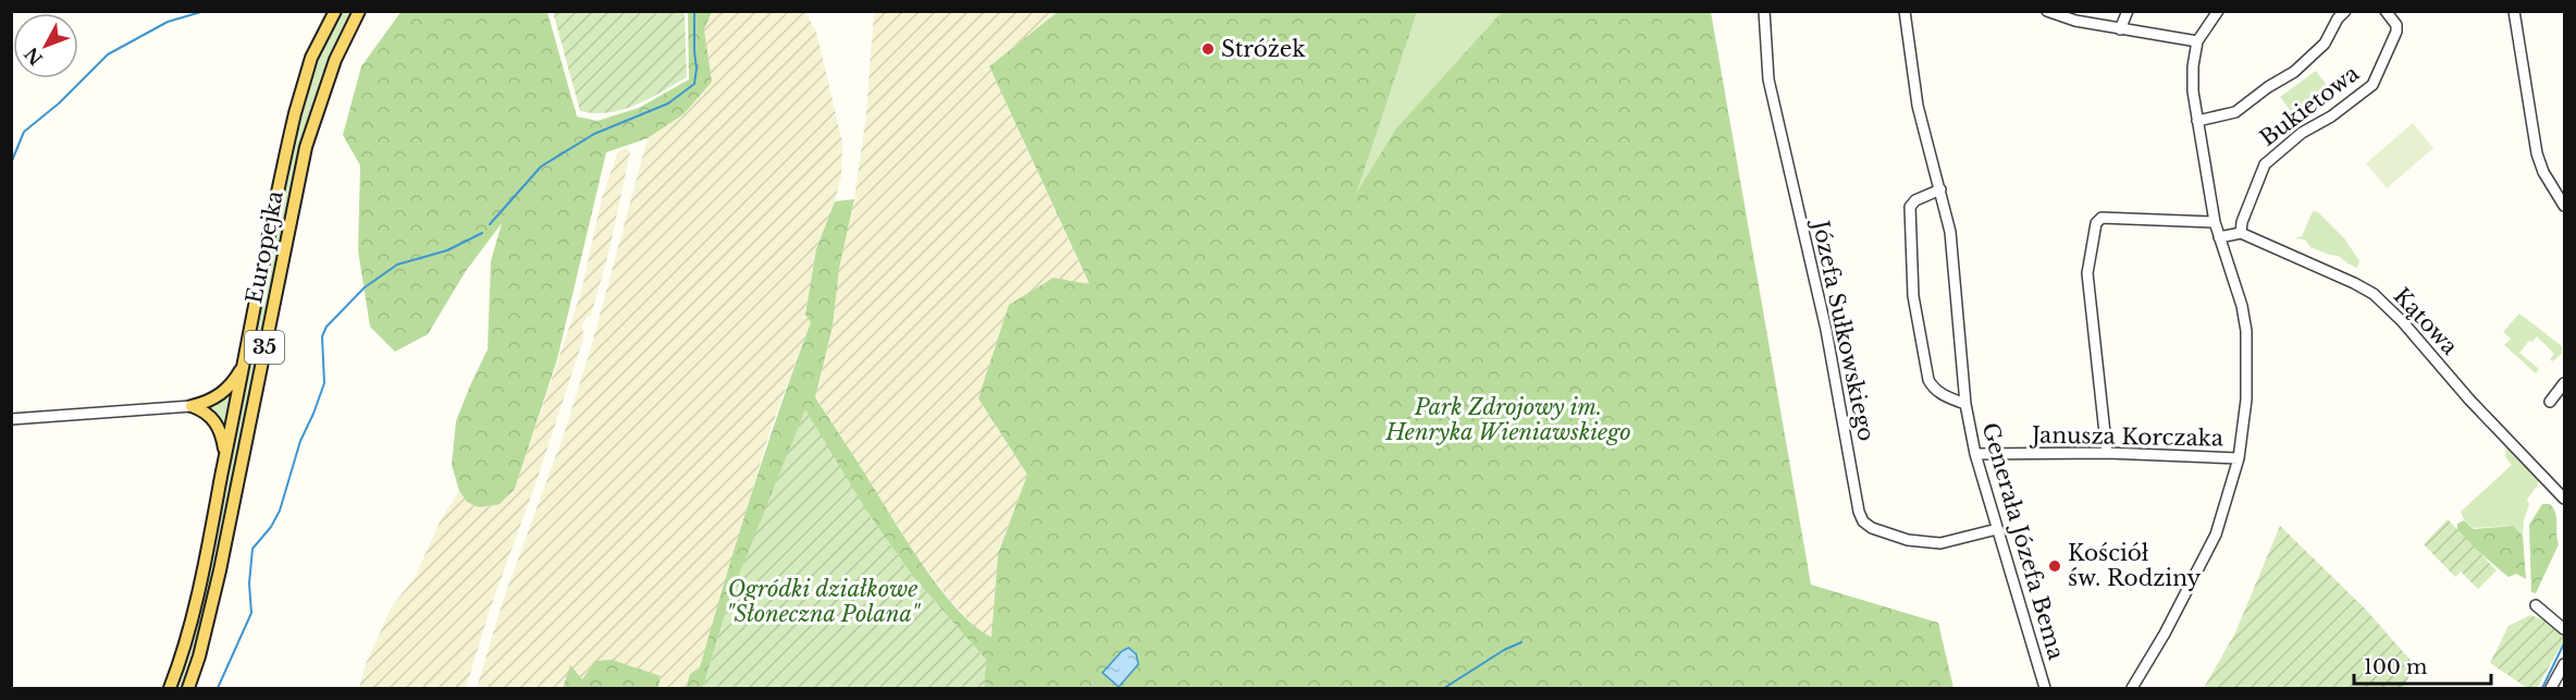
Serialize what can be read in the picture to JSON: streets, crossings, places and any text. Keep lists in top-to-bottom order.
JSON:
{
  "streets": {
    "main road": ["Europejka", "35"],
    "street": [
      "Bukietowa",
      "Kątowa",
      "Józefa Sułkowskiego",
      "Janusza Korczaka",
      "Generała Józefa Bema"
    ]
  },
  "crossings": [
    ["Bukietowa", "Kątowa"],
    ["Józefa Sułkowskiego", "Generała Józefa Bema"],
    ["Janusza Korczaka", "Generała Józefa Bema"]
  ],
  "parks": ["Park Zdrojowy im. Henryka Wieniawskiego", "Ogródki działkowe \"Słoneczna Polana\""],
  "places": ["Stróżek", "Kościół św. Rodziny"],
  "scale_bar": "100 m",
  "north": "bottom left"
}
